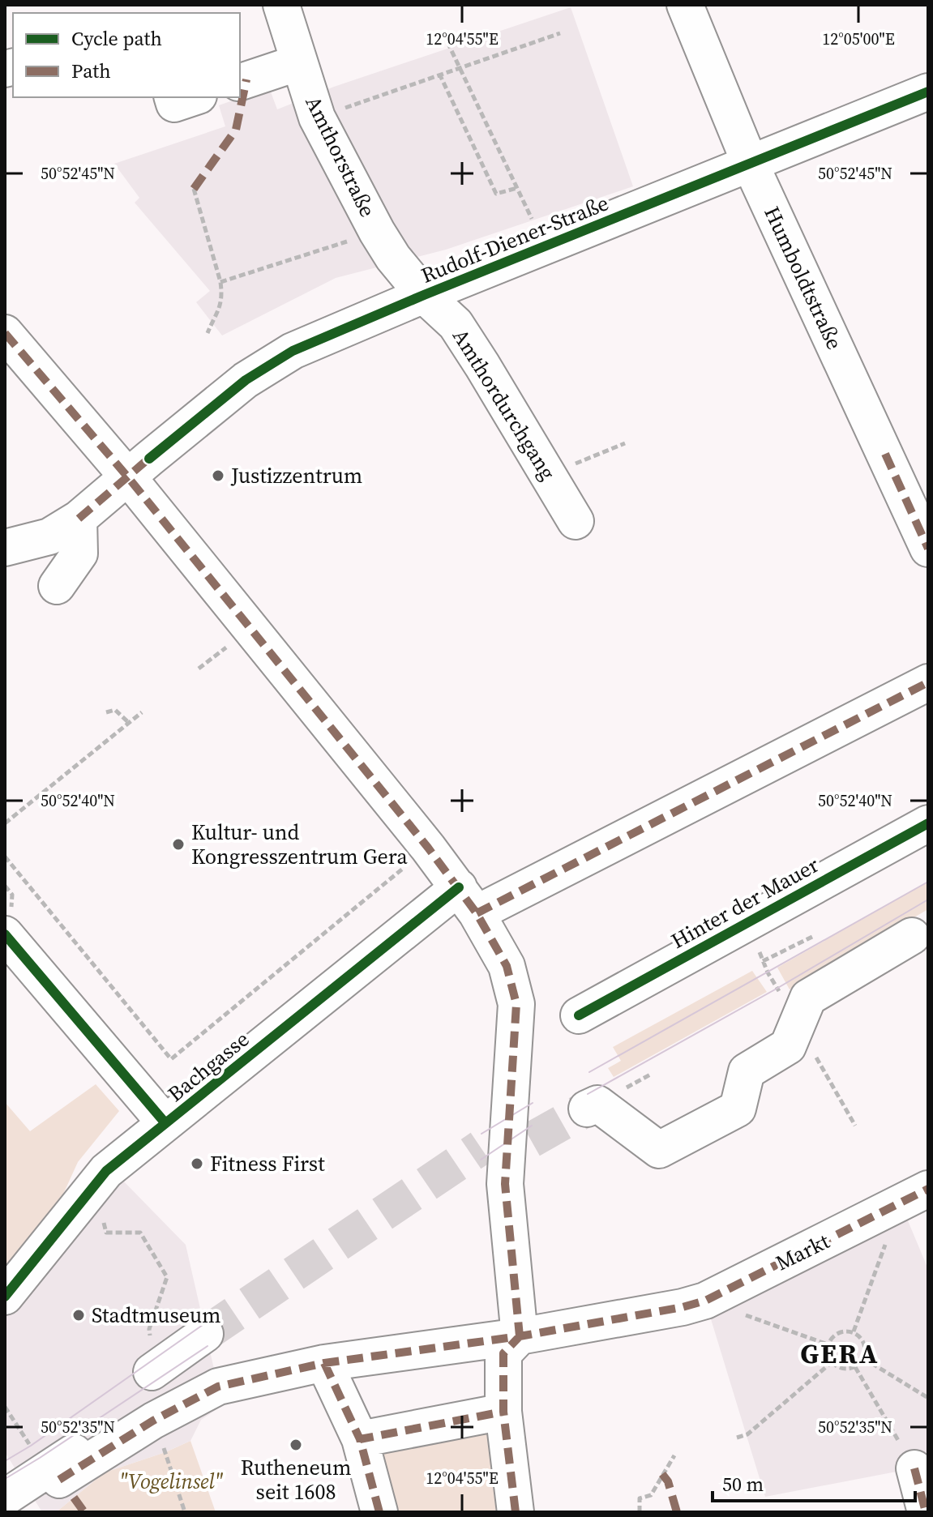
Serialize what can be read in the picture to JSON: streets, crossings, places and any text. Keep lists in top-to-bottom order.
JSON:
{
  "streets": {
    "street": [
      "Amthorstraße",
      "Rudolf-Diener-Straße",
      "Humboldtstraße",
      "Amthordurchgang",
      "Hinter der Mauer",
      "Bachgasse",
      "Markt"
    ]
  },
  "crossings": [
    ["Amthorstraße", "Rudolf-Diener-Straße"],
    ["Amthorstraße", "Amthordurchgang"],
    ["Rudolf-Diener-Straße", "Humboldtstraße"],
    ["Rudolf-Diener-Straße", "Amthordurchgang"]
  ],
  "districts": ["GERA"],
  "parks": ["\"Vogelinsel\""],
  "places": [
    "Justizzentrum",
    "Kultur- und Kongresszentrum Gera",
    "Fitness First",
    "Stadtmuseum",
    "Rutheneum seit 1608"
  ],
  "legend": ["Cycle path", "Path"],
  "scale_bar": "50 m",
  "coordinates": [
    "12°04'55\"E",
    "12°05'00\"E",
    "50°52'45\"N",
    "50°52'40\"N",
    "50°52'35\"N"
  ]
}
